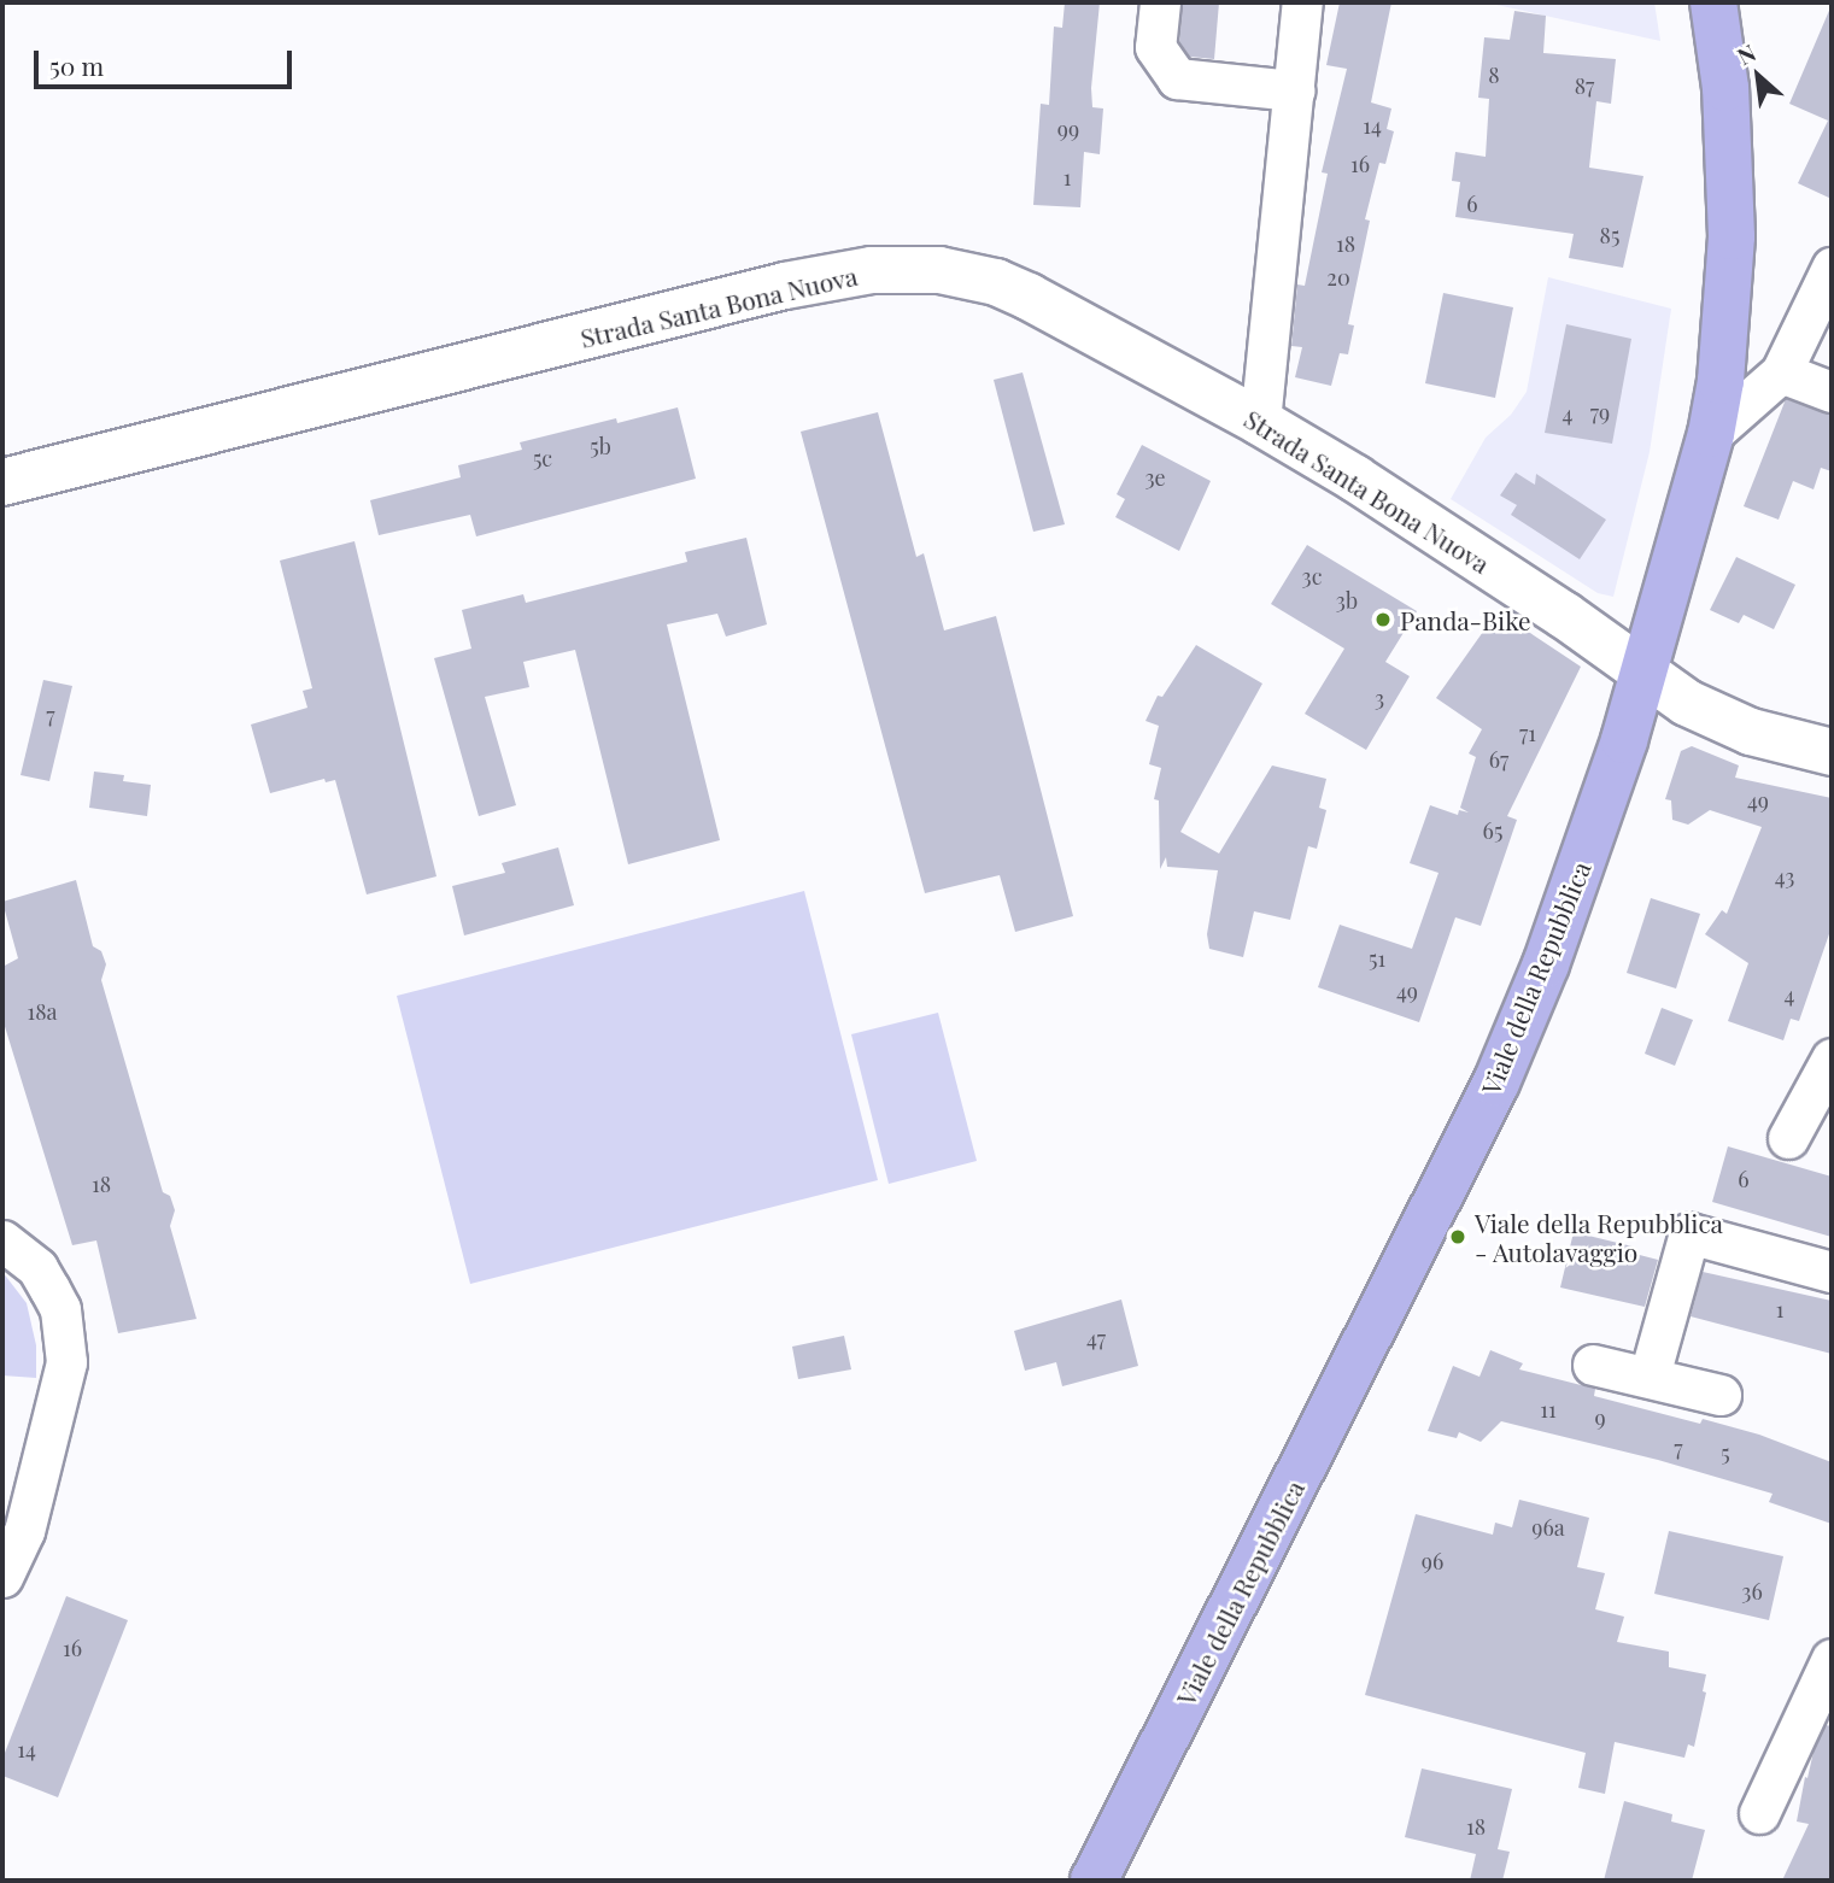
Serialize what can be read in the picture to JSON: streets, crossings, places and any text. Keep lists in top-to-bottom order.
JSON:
{
  "streets": {
    "main road": ["Viale della Repubblica"],
    "street": ["Strada Santa Bona Nuova"]
  },
  "crossings": [
    ["Strada Santa Bona Nuova", "Viale della Repubblica"]
  ],
  "places": ["Panda-Bike", "Viale della Repubblica - Autolavaggio"],
  "house_numbers": [
    "8",
    "87",
    "14",
    "99",
    "16",
    "1",
    "6",
    "85",
    "18",
    "20",
    "79",
    "4",
    "5b",
    "5c",
    "3e",
    "3c",
    "3b",
    "3",
    "7",
    "71",
    "67",
    "49",
    "65",
    "43",
    "51",
    "49",
    "4",
    "18a",
    "6",
    "18",
    "1",
    "47",
    "11",
    "9",
    "7",
    "5",
    "96a",
    "96",
    "36",
    "16",
    "14",
    "18"
  ],
  "scale_bar": "50 m",
  "north": "top left"
}
